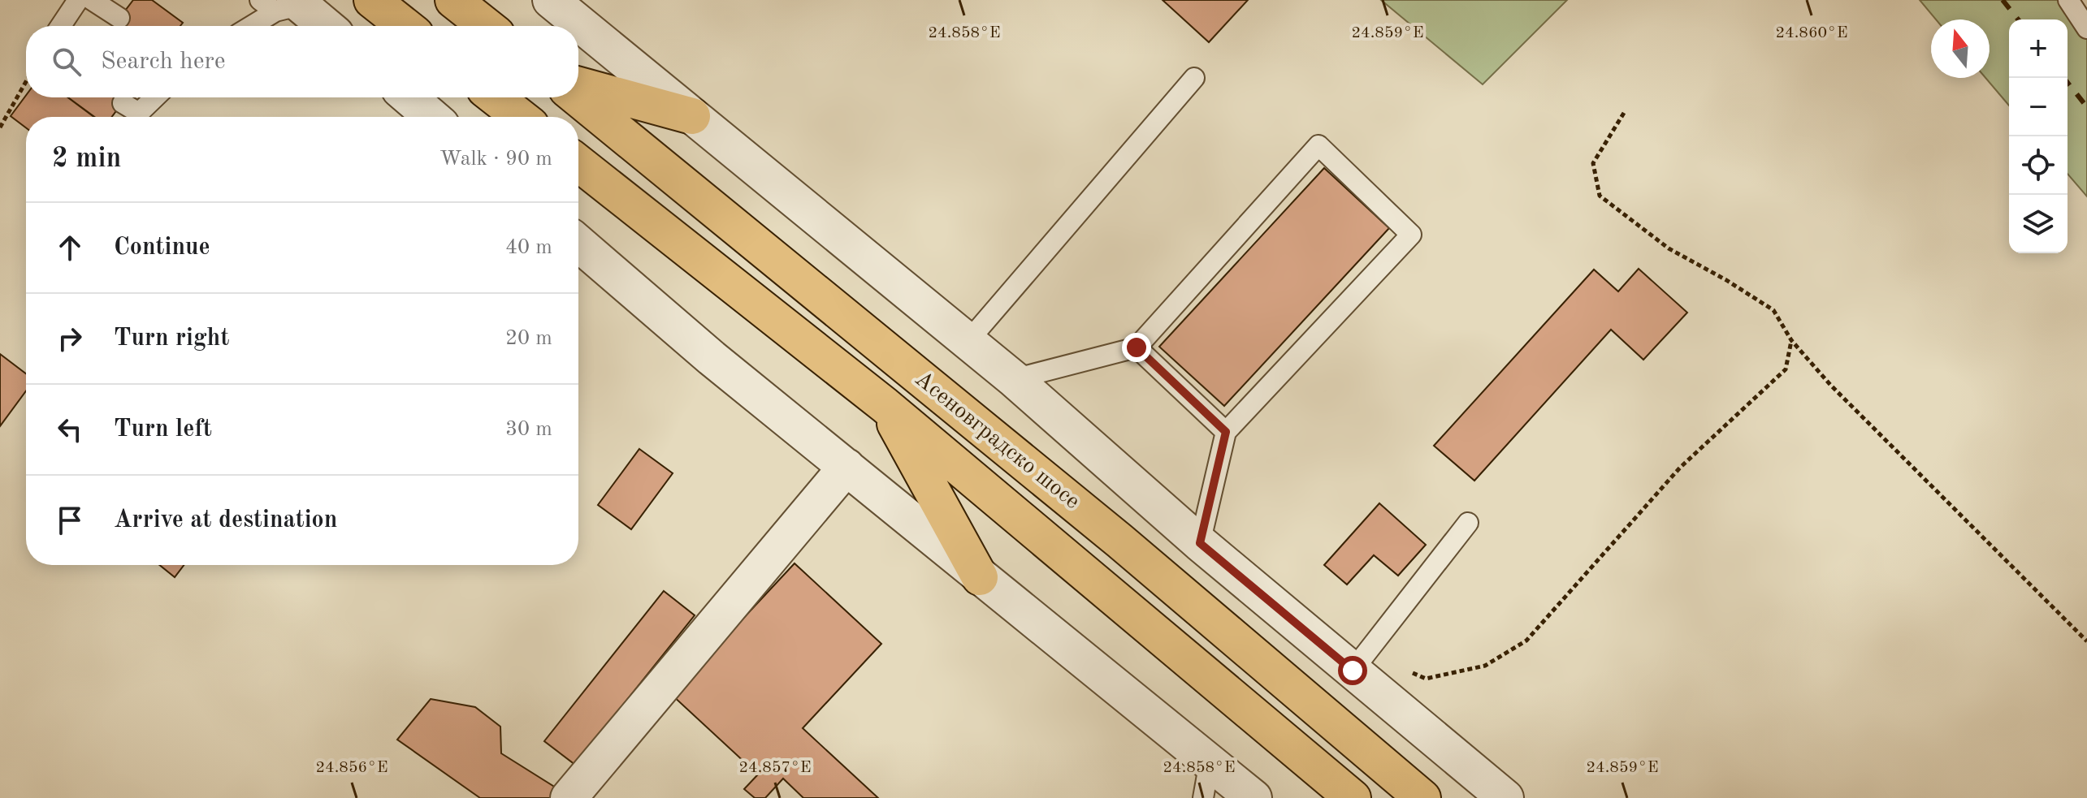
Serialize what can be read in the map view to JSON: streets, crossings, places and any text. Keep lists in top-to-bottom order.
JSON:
{
  "streets": {
    "highway": ["Асеновградско шосе"]
  },
  "north": "top",
  "page": {
    "map_buttons": ["+", "−"],
    "search": "Search here",
    "heading": ["2 min", "Walk · 90 m"],
    "list": [
      ["Continue", "40 m"],
      ["Turn right", "20 m"],
      ["Turn left", "30 m"],
      "Arrive at destination"
    ]
  },
  "coordinates": [
    "24.858°E",
    "24.859°E",
    "24.860°E",
    "24.856°E",
    "24.857°E"
  ]
}
